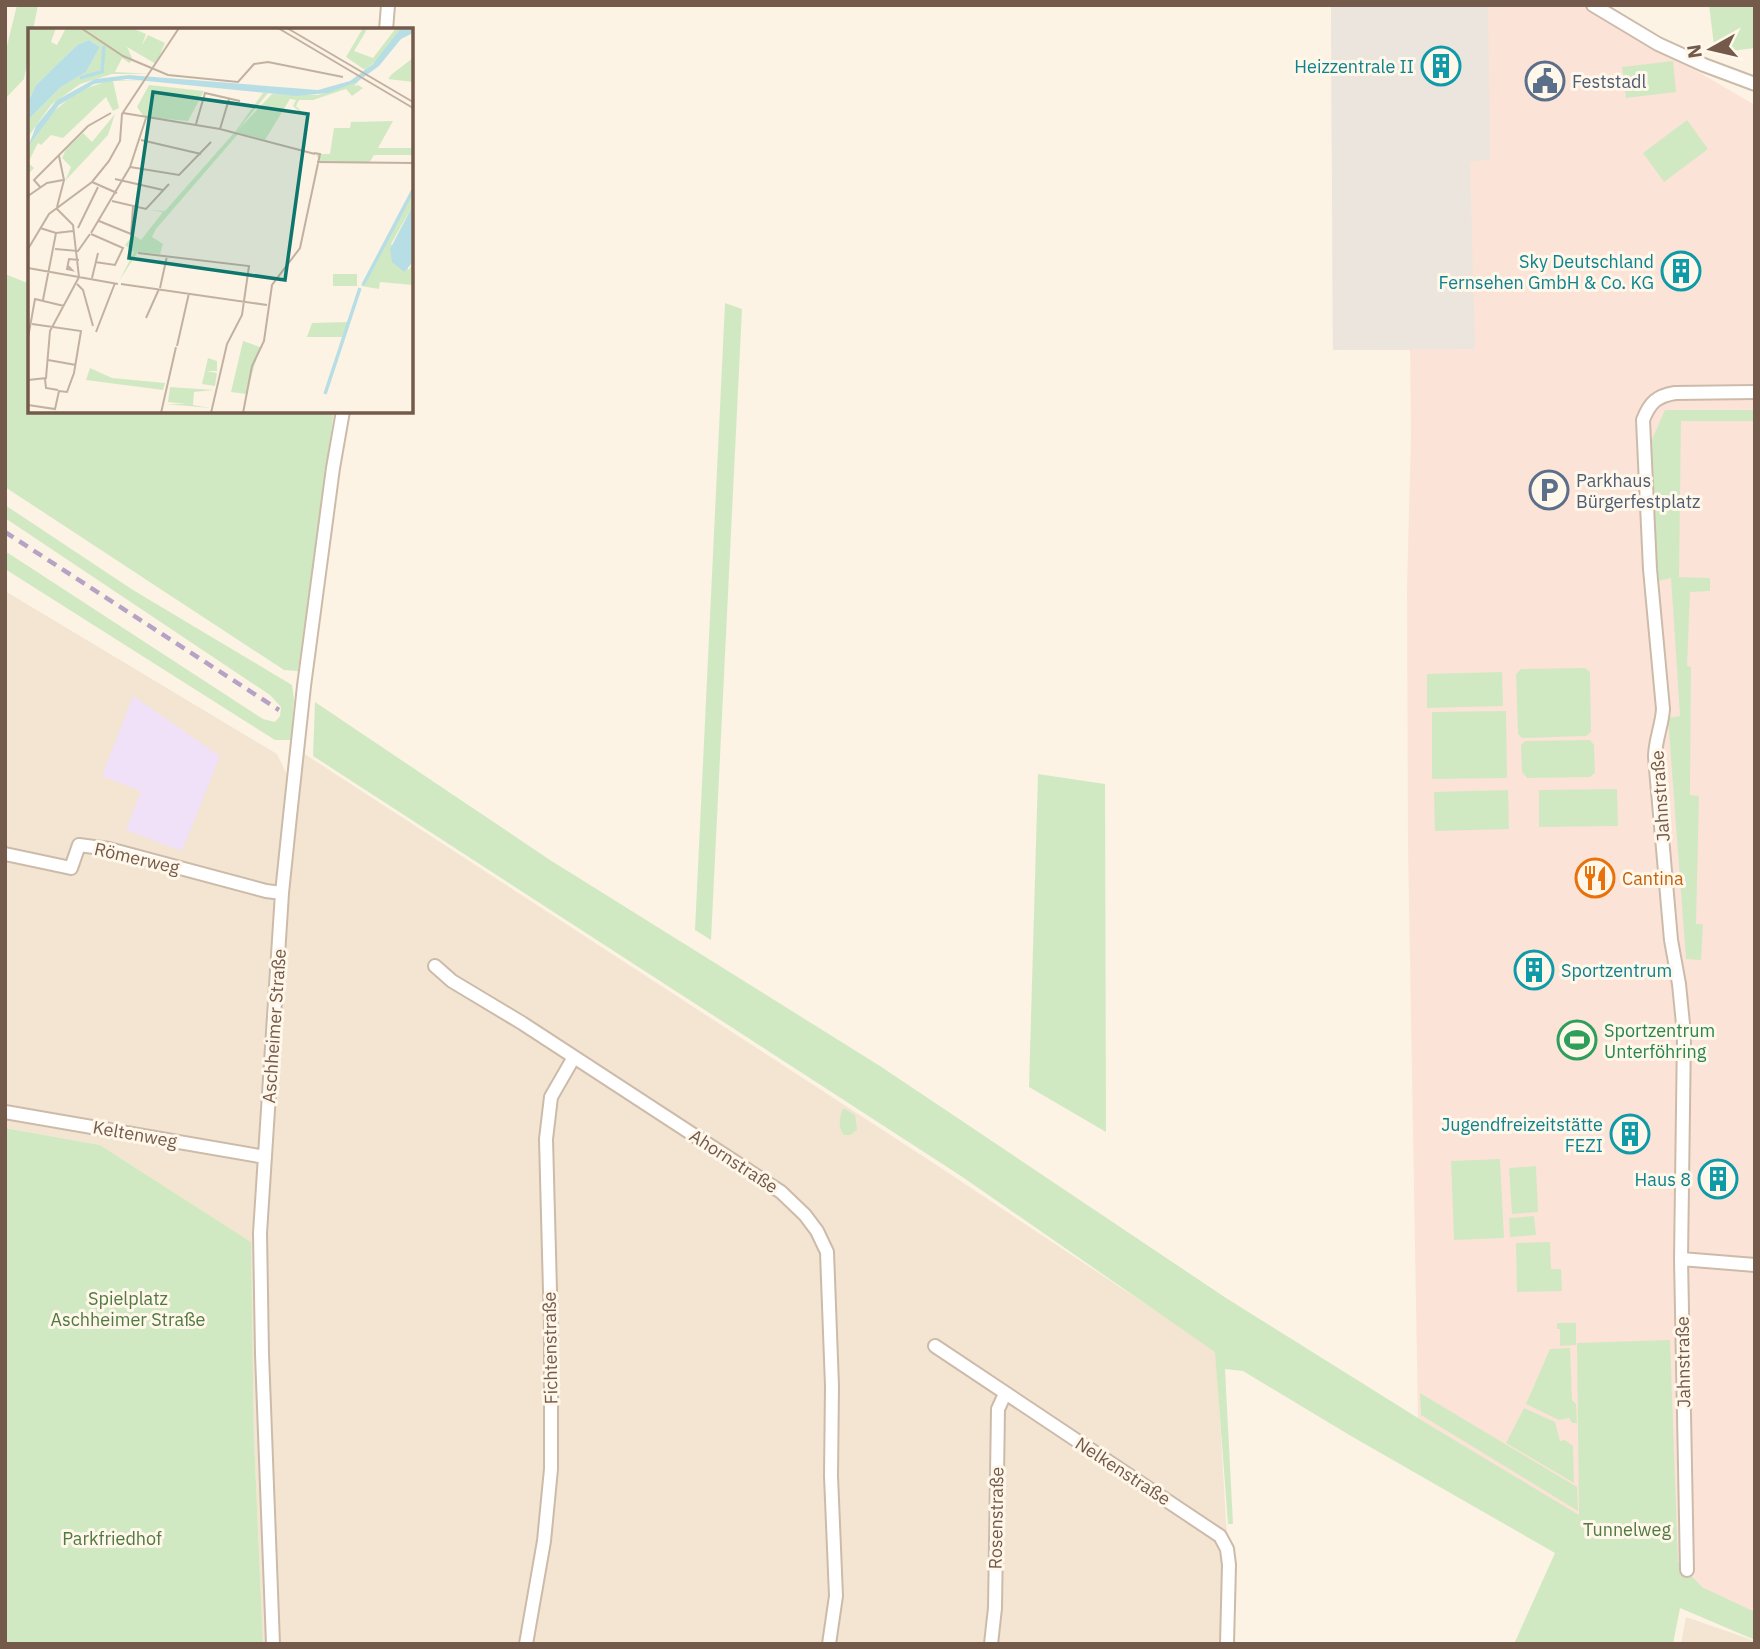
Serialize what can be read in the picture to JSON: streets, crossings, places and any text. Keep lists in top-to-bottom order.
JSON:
{
  "streets": {
    "street": [
      "Jahnstraße",
      "Römerweg",
      "Aschheimer Straße",
      "Keltenweg",
      "Ahornstraße",
      "Fichtenstraße",
      "Nelkenstraße",
      "Rosenstraße"
    ]
  },
  "crossings": [
    ["Römerweg", "Aschheimer Straße"],
    ["Aschheimer Straße", "Keltenweg"],
    ["Ahornstraße", "Fichtenstraße"],
    ["Nelkenstraße", "Rosenstraße"]
  ],
  "parks": ["Spielplatz Aschheimer Straße", "Tunnelweg", "Parkfriedhof"],
  "places": {
    "building": [
      "Heizzentrale II",
      "Sky Deutschland Fernsehen GmbH & Co. KG",
      "Sportzentrum",
      "Jugendfreizeitstätte FEZI",
      "Haus 8"
    ],
    "public building": ["Feststadl"],
    "parking": ["Parkhaus Bürgerfestplatz"],
    "restaurant": ["Cantina"],
    "sports": ["Sportzentrum Unterföhring"]
  },
  "north": "left"
}
